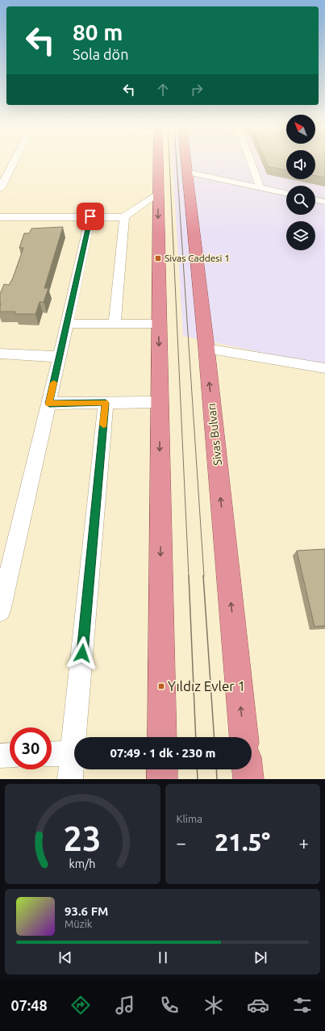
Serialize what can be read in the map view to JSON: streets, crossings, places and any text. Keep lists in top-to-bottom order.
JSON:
{
  "streets": {
    "highway": ["Sivas Bulvarı"]
  },
  "places": {
    "transit": ["Sivas Caddesi 1", "Yıldız Evler 1"]
  },
  "north": "top left",
  "page": {
    "turn": ["80 m", "Sola dön"],
    "limit": "30",
    "trip": "07:49 · 1 dk · 230 m",
    "tile": "Klima",
    "heat": ["−", "21.5°", "+"],
    "song": ["93.6 FM", "Müzik"],
    "tabs": "07:48",
    "gauge": ["23", "km/h"]
  }
}
